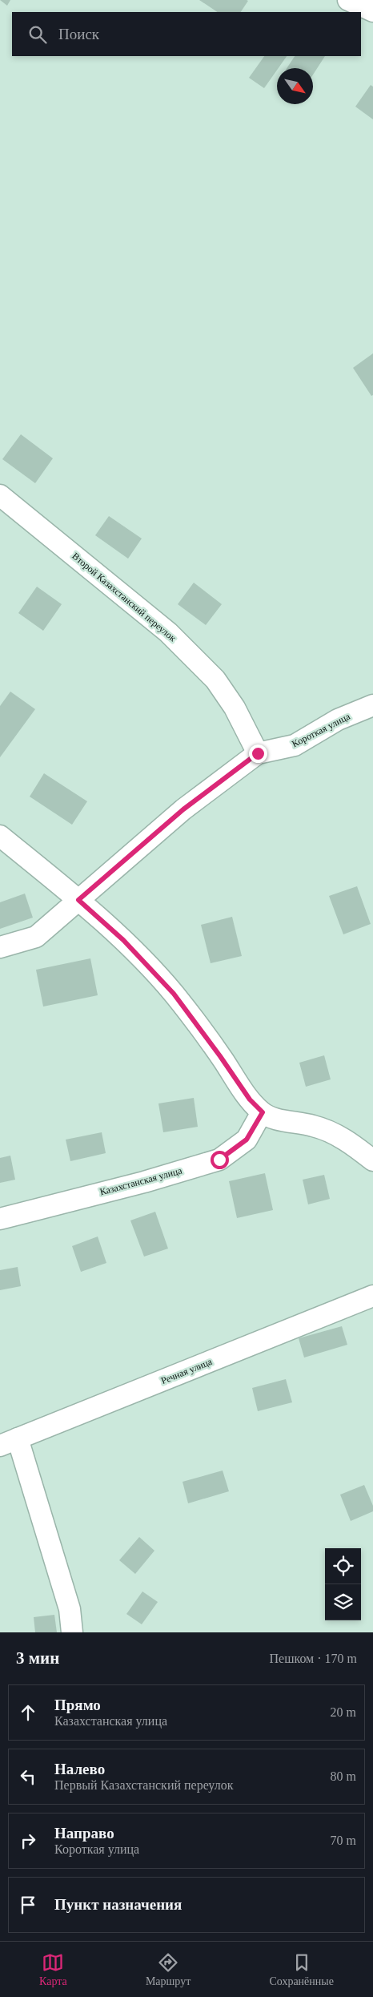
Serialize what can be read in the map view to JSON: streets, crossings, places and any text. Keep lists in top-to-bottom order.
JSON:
{
  "streets": {
    "street": [
      "Второй Казахстанский переулок",
      "Короткая улица",
      "Казахстанская улица",
      "Речная улица"
    ]
  },
  "crossings": [
    ["Второй Казахстанский переулок", "Короткая улица"]
  ],
  "north": "bottom right",
  "page": {
    "search": "Поиск",
    "heading": ["3 мин", "Пешком · 170 m"],
    "list": [
      ["Прямо", "Казахстанская улица", "20 m"],
      ["Налево", "Первый Казахстанский переулок", "80 m"],
      ["Направо", "Короткая улица", "70 m"],
      "Пункт назначения"
    ],
    "nav": ["Карта", "Маршрут", "Сохранённые"]
  }
}
